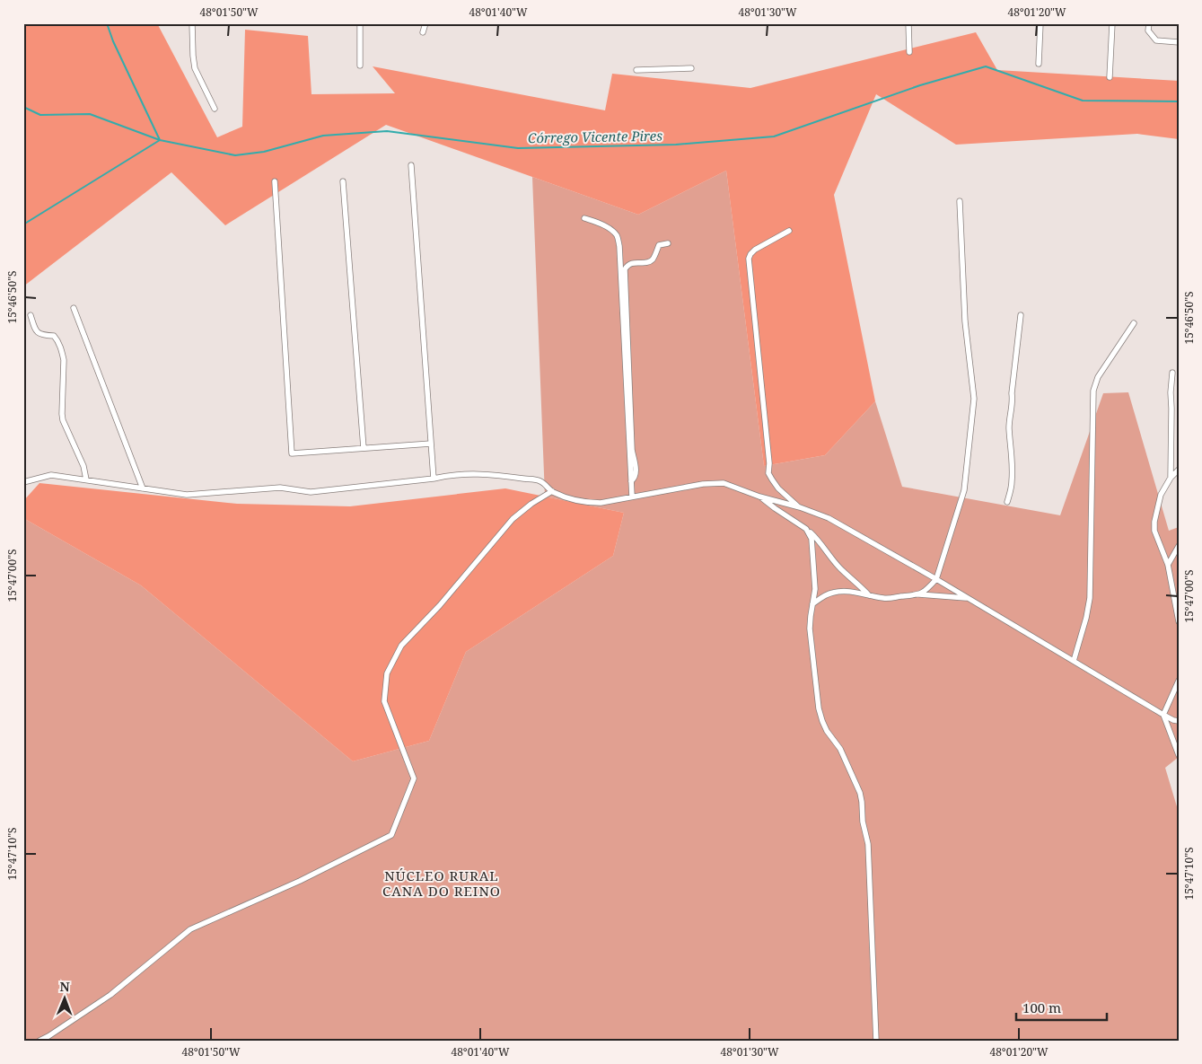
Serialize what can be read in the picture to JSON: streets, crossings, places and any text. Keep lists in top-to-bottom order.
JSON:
{
  "districts": ["NÚCLEO RURAL CANA DO REINO"],
  "water": ["Córrego Vicente Pires"],
  "scale_bar": "100 m",
  "north": "top",
  "coordinates": [
    "48°01'50\"W",
    "48°01'40\"W",
    "48°01'30\"W",
    "48°01'20\"W",
    "15°46'50\"S",
    "15°47'00\"S",
    "15°47'10\"S"
  ]
}
